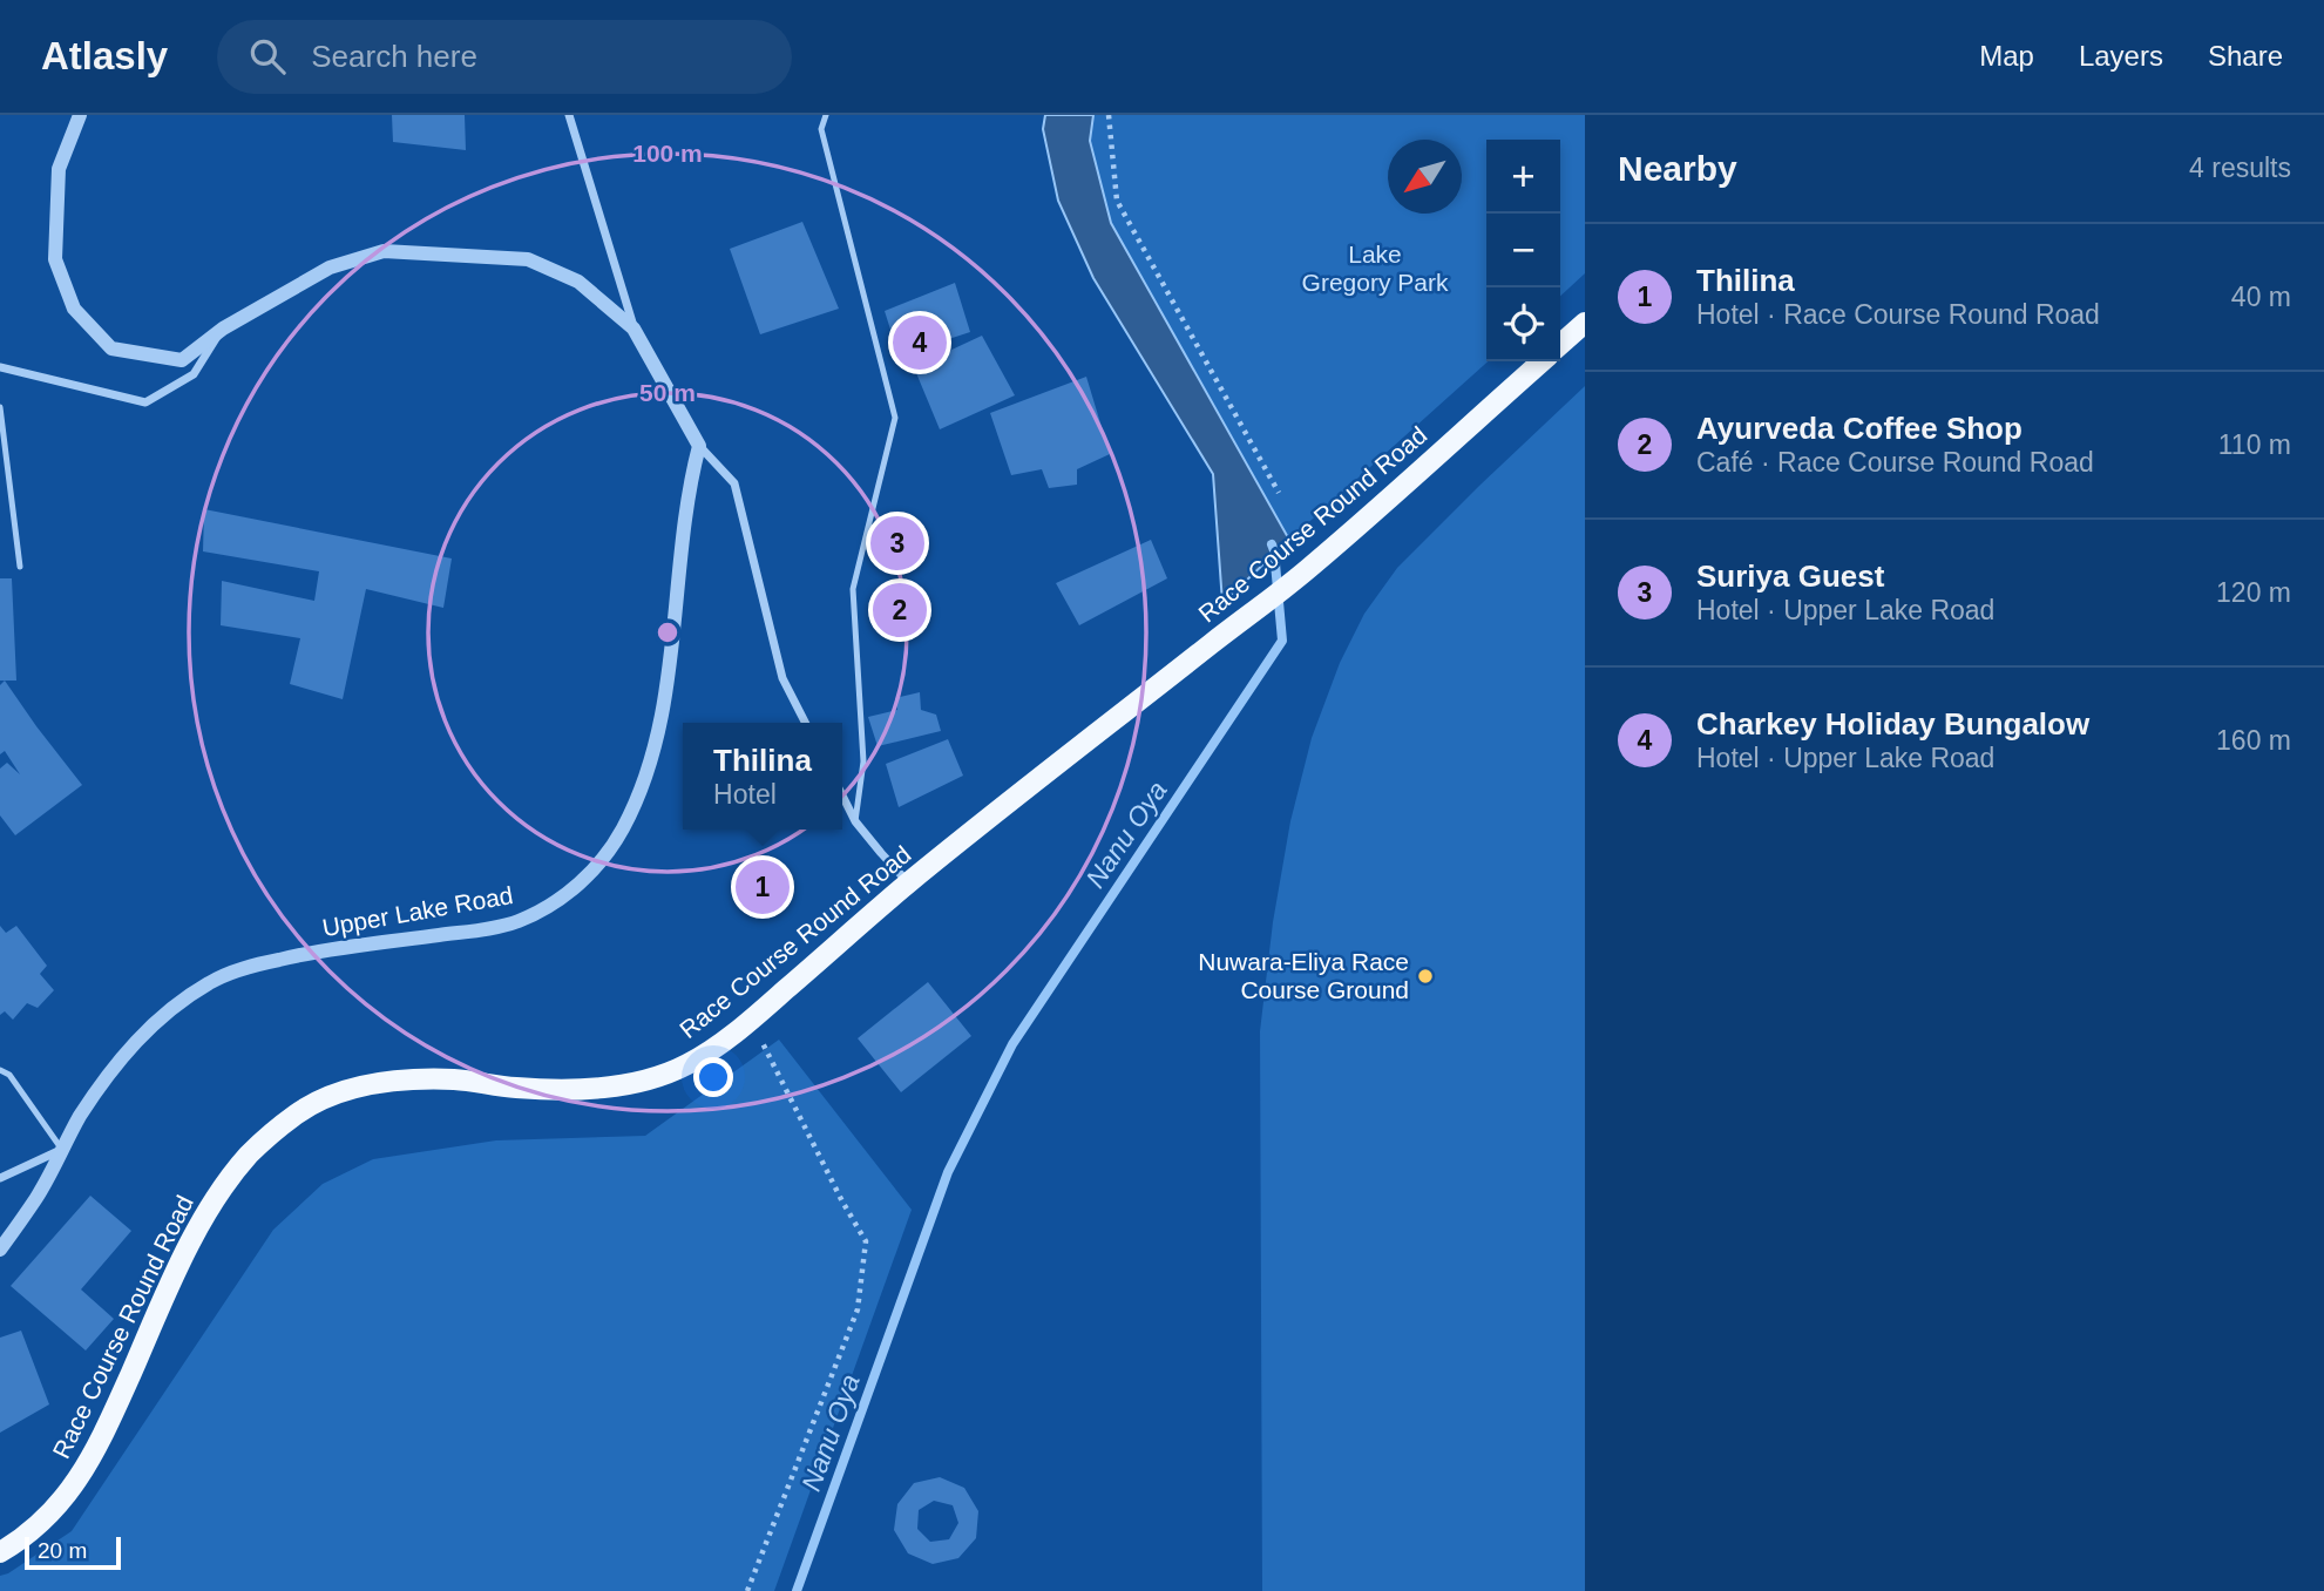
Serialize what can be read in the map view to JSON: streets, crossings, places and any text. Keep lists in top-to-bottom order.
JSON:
{
  "streets": {
    "main road": ["Race Course Round Road"],
    "street": ["Upper Lake Road"]
  },
  "water": ["Nanu Oya"],
  "parks": ["Lake Gregory Park"],
  "places": ["Nuwara-Eliya Race Course Ground"],
  "scale_bar": "20 m",
  "north": "bottom left",
  "page": {
    "header": "Atlasly",
    "search": "Search here",
    "nav": ["Map", "Layers", "Share"],
    "heading": ["Nearby", "4 results"],
    "map_buttons": ["+", "−"],
    "list": [
      {
        "mark": "1",
        "name": "Thilina",
        "note": "Hotel · Race Course Round Road",
        "value": "40 m"
      },
      {
        "mark": "2",
        "name": "Ayurveda Coffee Shop",
        "note": "Café · Race Course Round Road",
        "value": "110 m"
      },
      {
        "mark": "3",
        "name": "Suriya Guest",
        "note": "Hotel · Upper Lake Road",
        "value": "120 m"
      },
      {
        "mark": "4",
        "name": "Charkey Holiday Bungalow",
        "note": "Hotel · Upper Lake Road",
        "value": "160 m"
      }
    ],
    "pins": [
      "4",
      "3",
      "2",
      "1"
    ],
    "popup": ["Thilina", "Hotel"],
    "scale": "20 m"
  },
  "rings": ["100 m", "50 m"]
}
